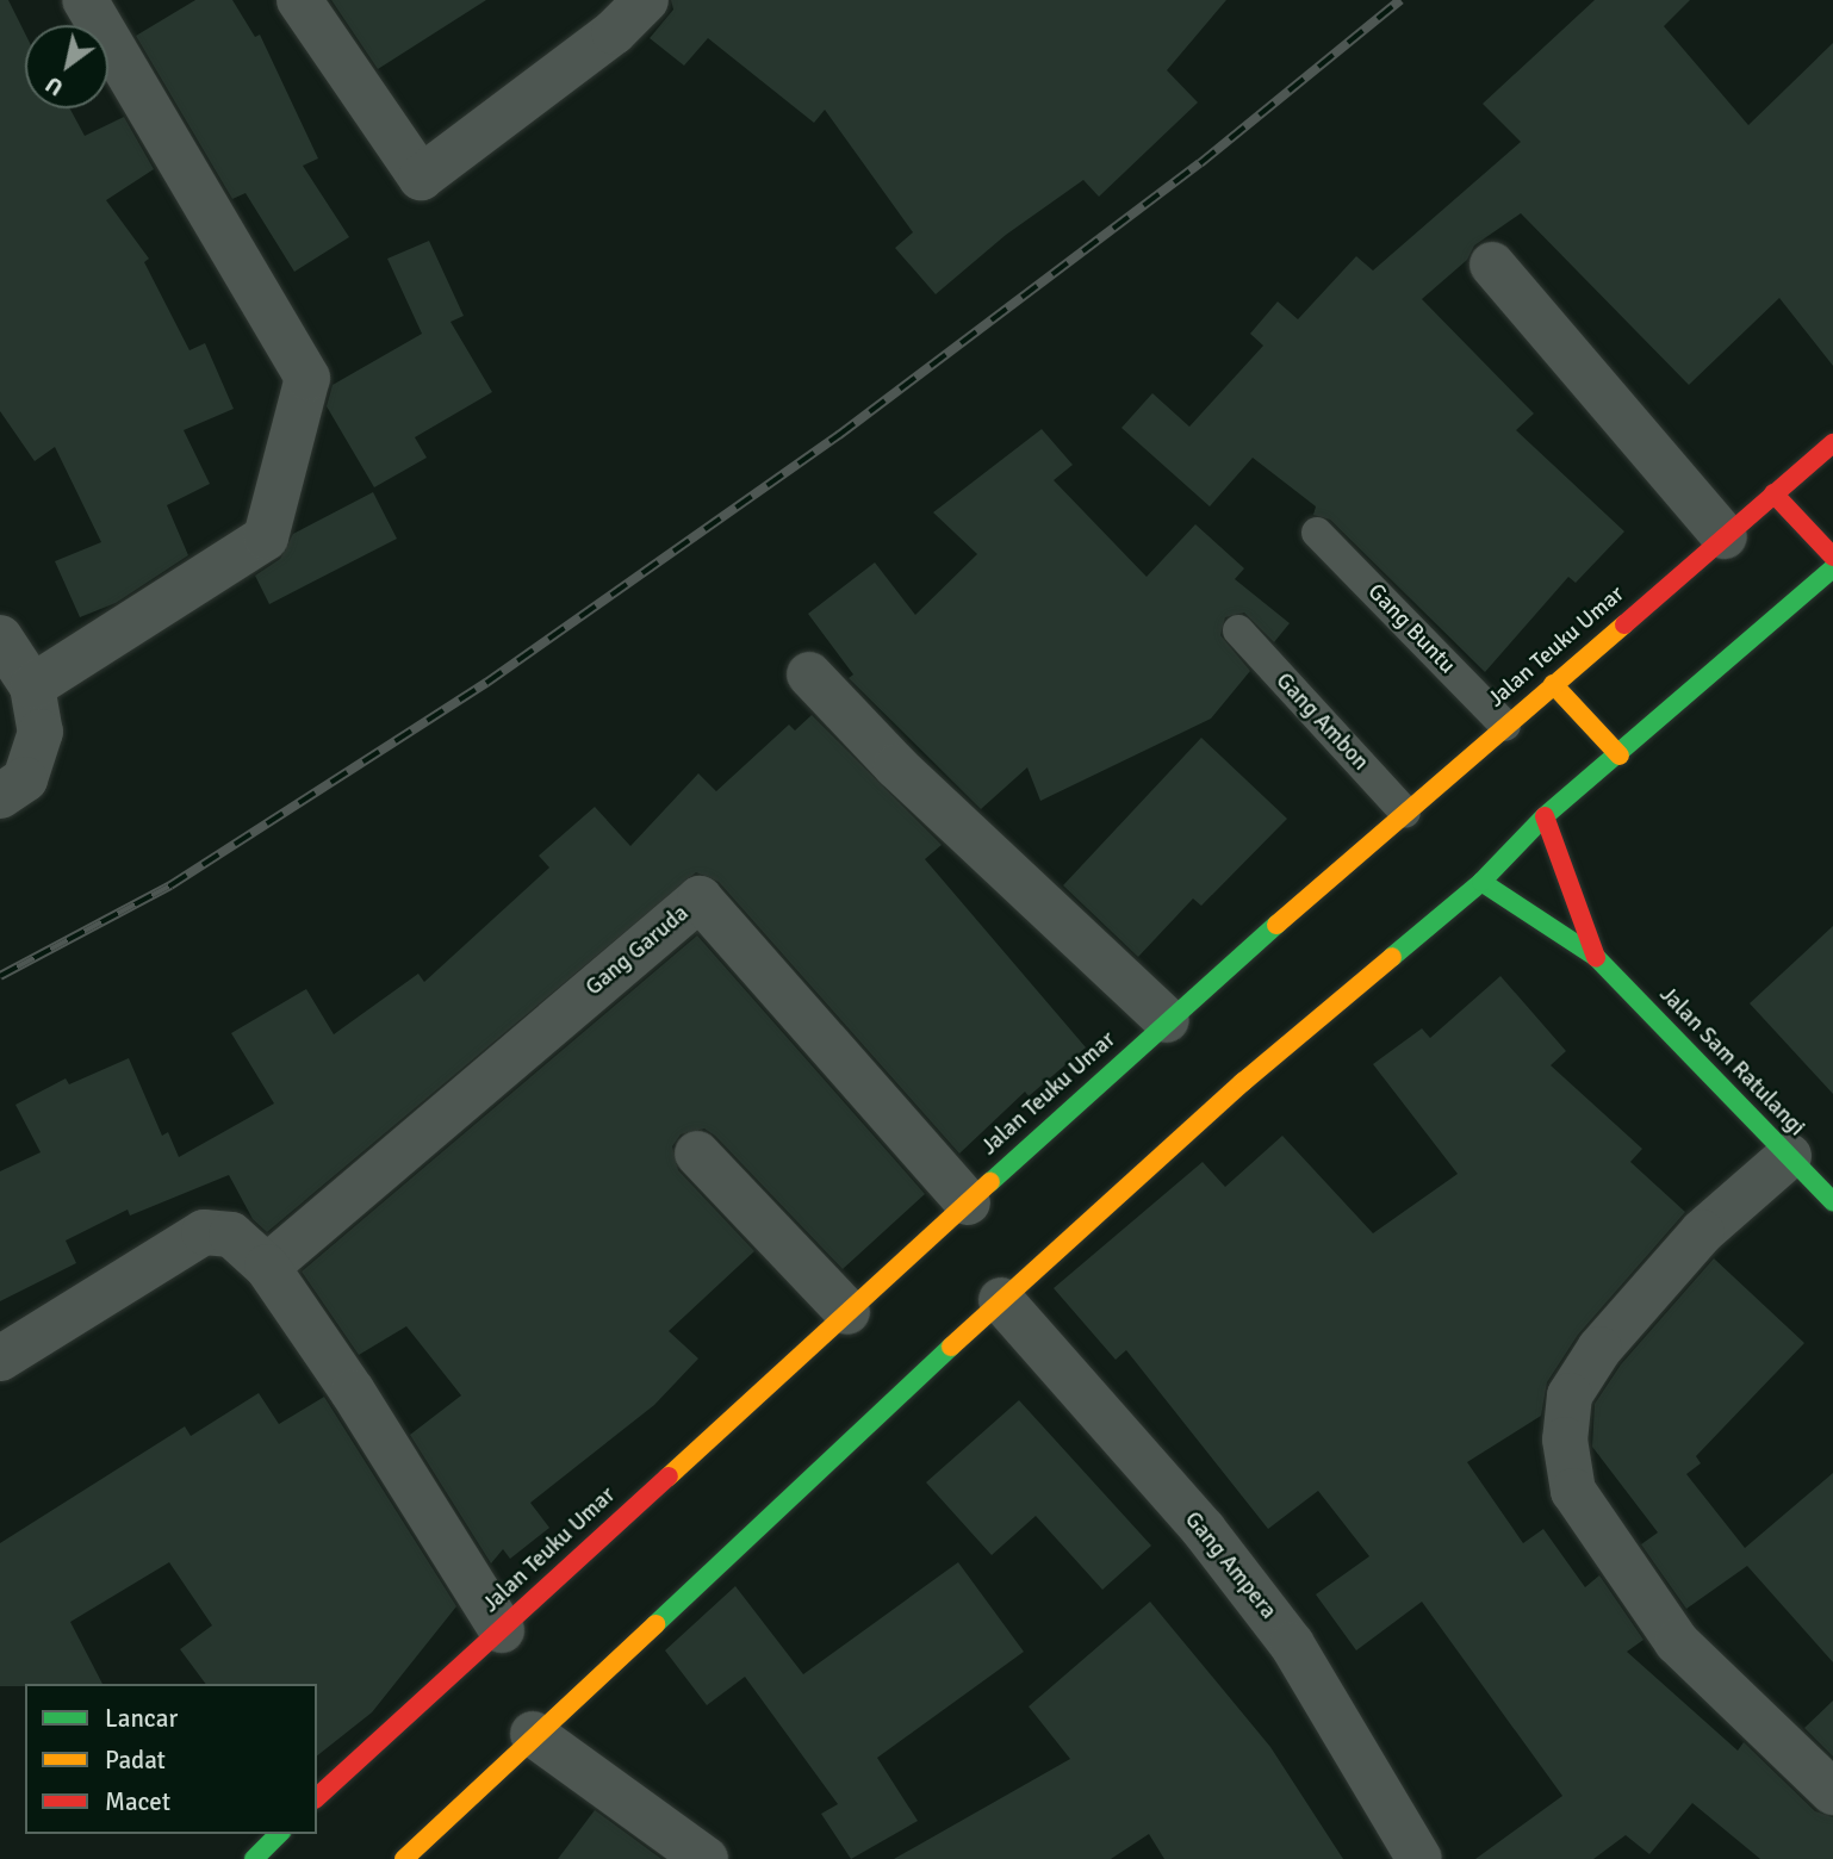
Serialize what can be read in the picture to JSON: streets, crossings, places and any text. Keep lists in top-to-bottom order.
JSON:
{
  "streets": {
    "main road": ["Jalan Teuku Umar", "Jalan Sam Ratulangi"],
    "street": ["Gang Garuda", "Gang Ampera"],
    "lane": ["Gang Buntu", "Gang Ambon"]
  },
  "crossings": [
    ["Gang Buntu", "Jalan Teuku Umar"],
    ["Jalan Teuku Umar", "Gang Ambon"],
    ["Jalan Teuku Umar", "Gang Garuda"]
  ],
  "legend": ["Lancar", "Padat", "Macet"],
  "north": "bottom left"
}
